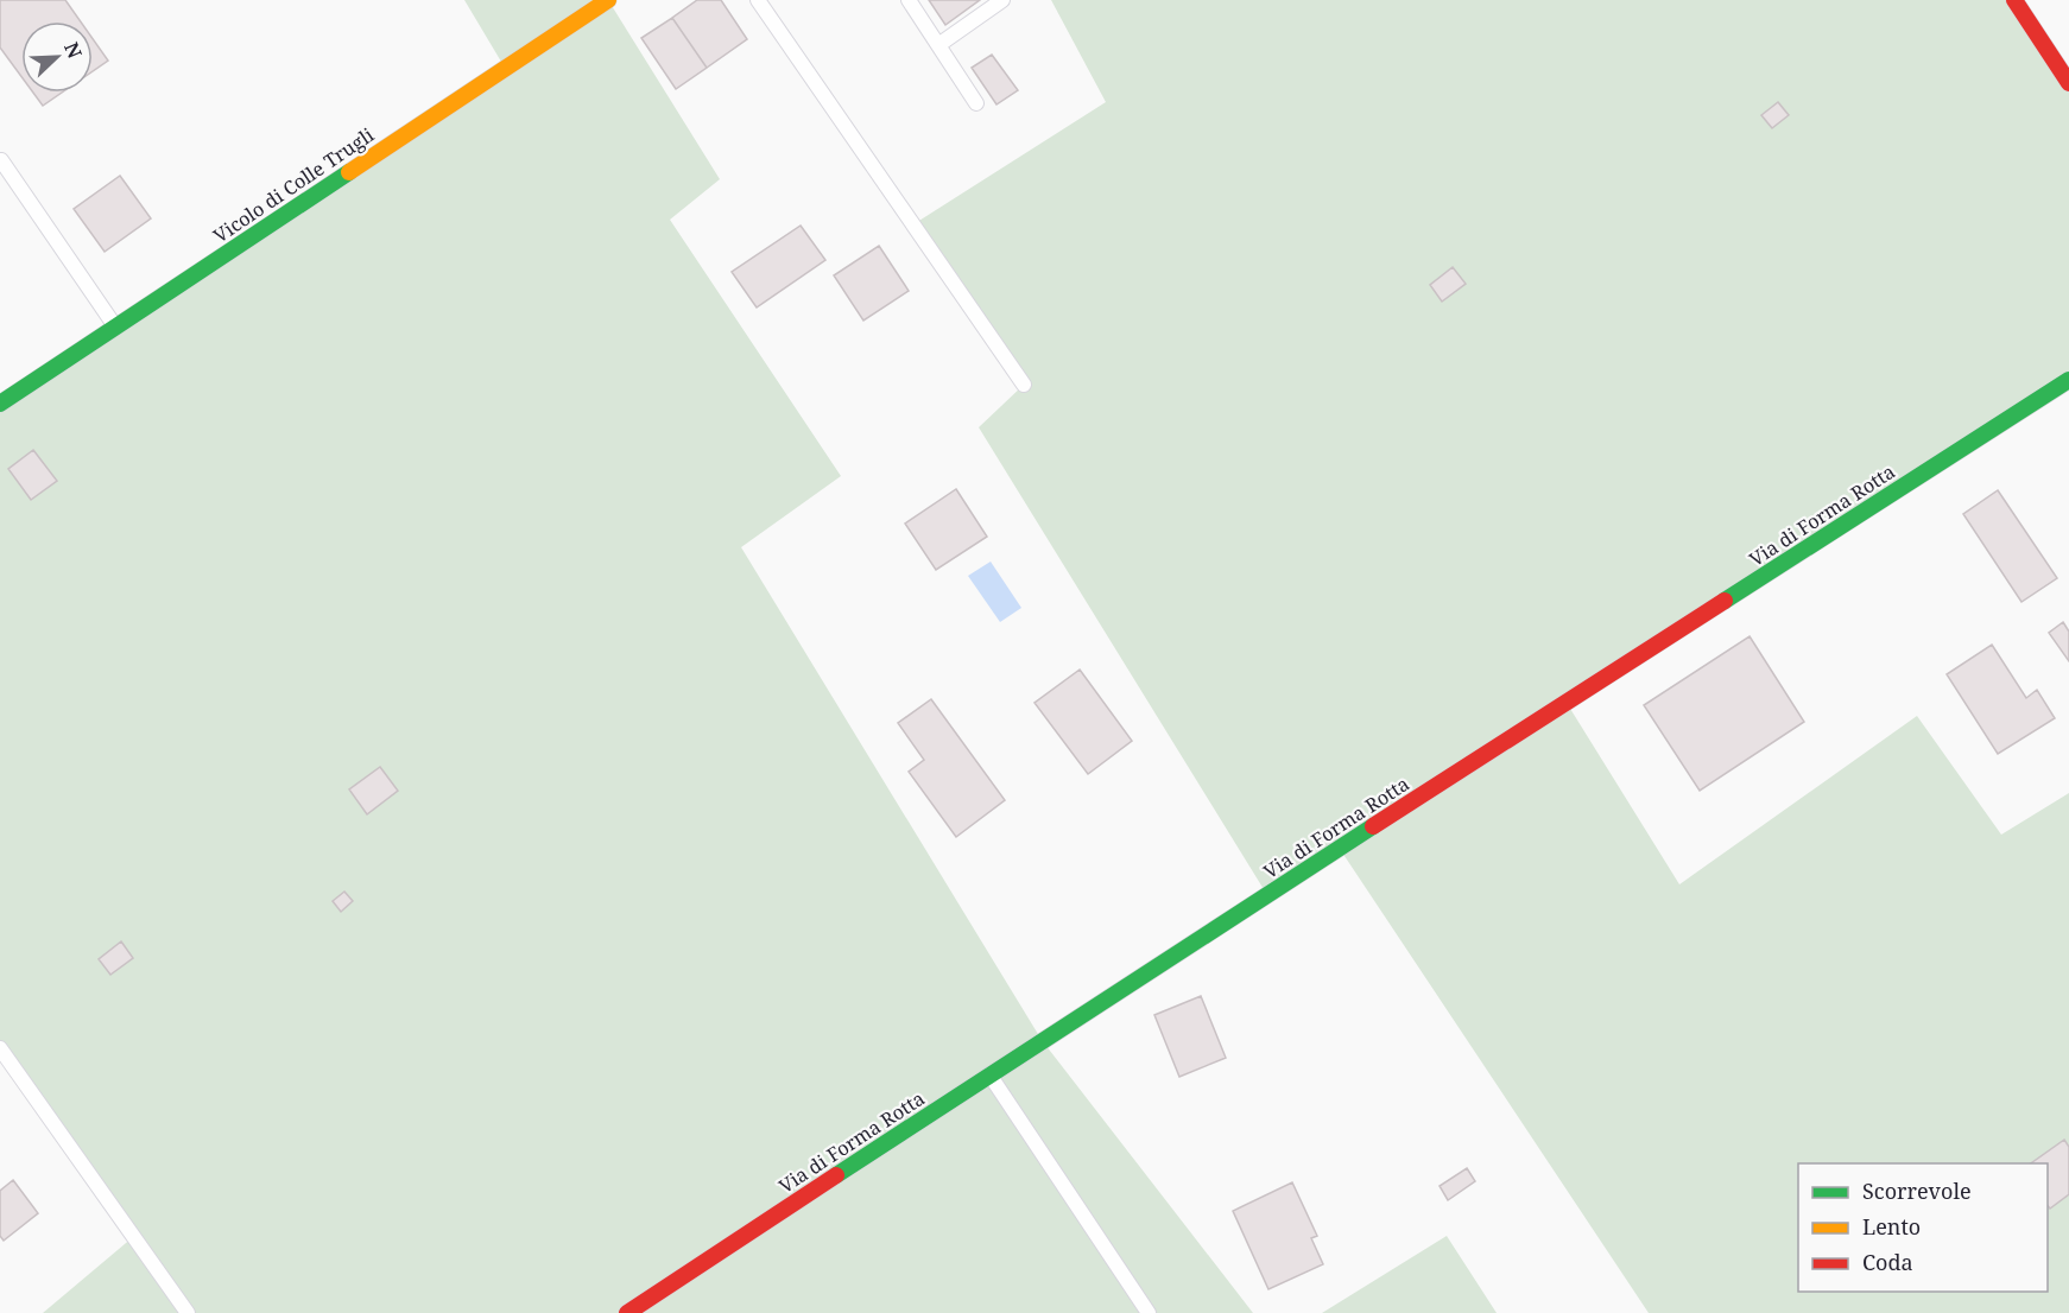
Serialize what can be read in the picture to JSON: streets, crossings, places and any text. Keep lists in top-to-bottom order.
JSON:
{
  "streets": {
    "street": ["Vicolo di Colle Trugli", "Via di Forma Rotta"]
  },
  "legend": ["Scorrevole", "Lento", "Coda"],
  "north": "top right"
}
